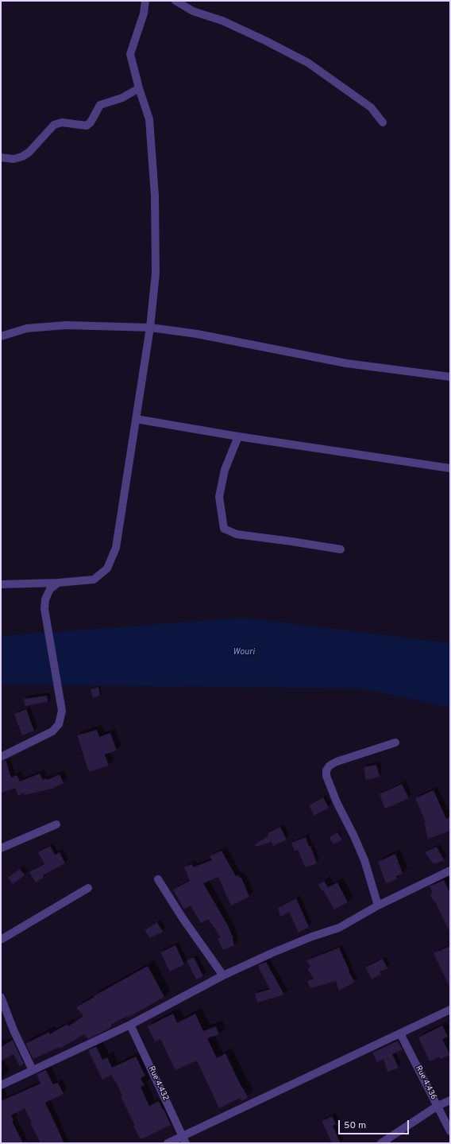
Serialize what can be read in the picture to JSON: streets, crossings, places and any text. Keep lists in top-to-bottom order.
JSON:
{
  "streets": {
    "street": ["Rue 4.436", "Rue 4.432"]
  },
  "water": ["Wouri"],
  "scale_bar": "50 m"
}
